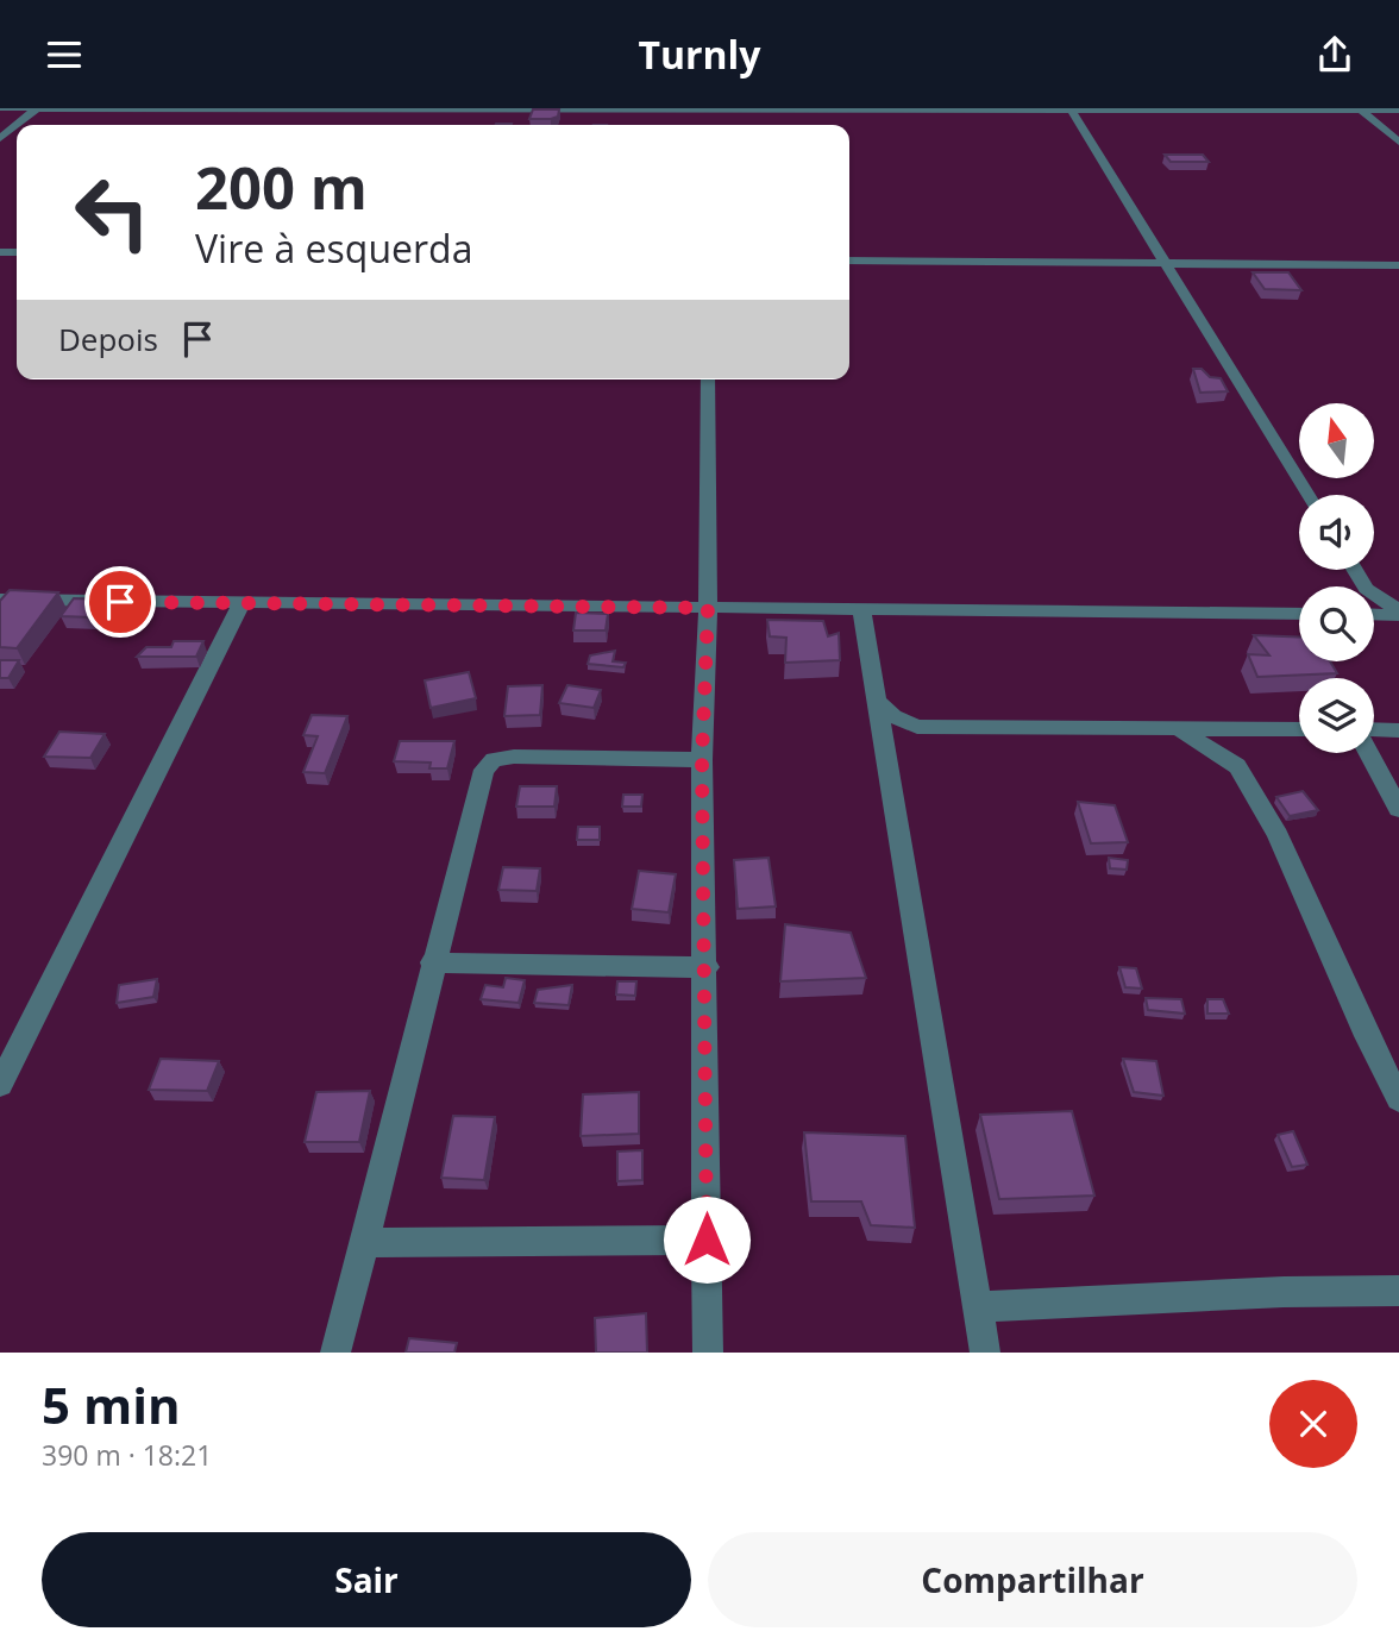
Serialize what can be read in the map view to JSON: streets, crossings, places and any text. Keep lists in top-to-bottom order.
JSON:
{
  "north": "top",
  "page": {
    "header": "Turnly",
    "turn": ["200 m", "Vire à esquerda"],
    "then": "Depois",
    "heading": ["5 min", "390 m · 18:21"],
    "buttons": ["Sair", "Compartilhar"]
  }
}
